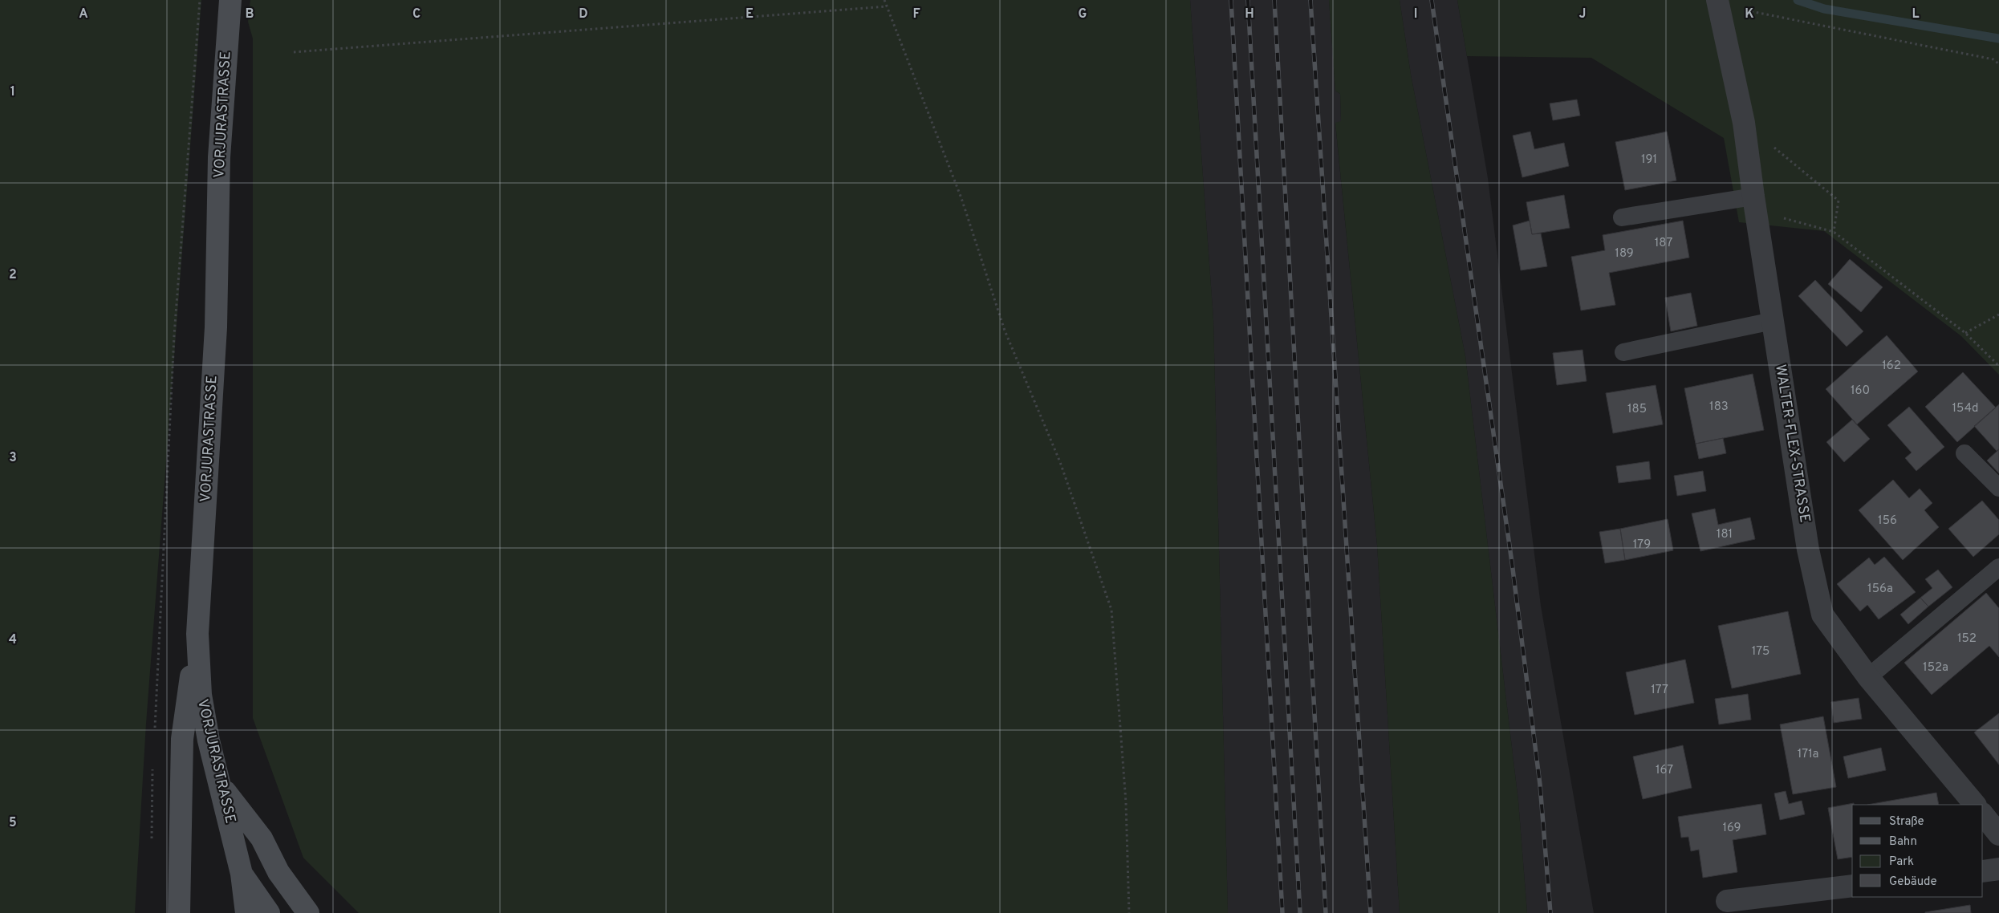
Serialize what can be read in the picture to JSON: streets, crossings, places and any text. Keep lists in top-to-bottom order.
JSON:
{
  "streets": {
    "main road": ["VORJURASTRASSE"],
    "street": ["WALTER-FLEX-STRASSE"]
  },
  "house_numbers": [
    "191",
    "187",
    "189",
    "162",
    "160",
    "183",
    "154d",
    "185",
    "156",
    "181",
    "179",
    "156a",
    "152",
    "175",
    "152a",
    "177",
    "171a",
    "167",
    "169"
  ],
  "legend": [
    "Straße",
    "Bahn",
    "Park",
    "Gebäude"
  ],
  "grid": {
    "columns": [
      "A",
      "B",
      "C",
      "D",
      "E",
      "F",
      "G",
      "H",
      "I",
      "J",
      "K",
      "L"
    ],
    "rows": [
      "1",
      "2",
      "3",
      "4",
      "5"
    ]
  }
}
